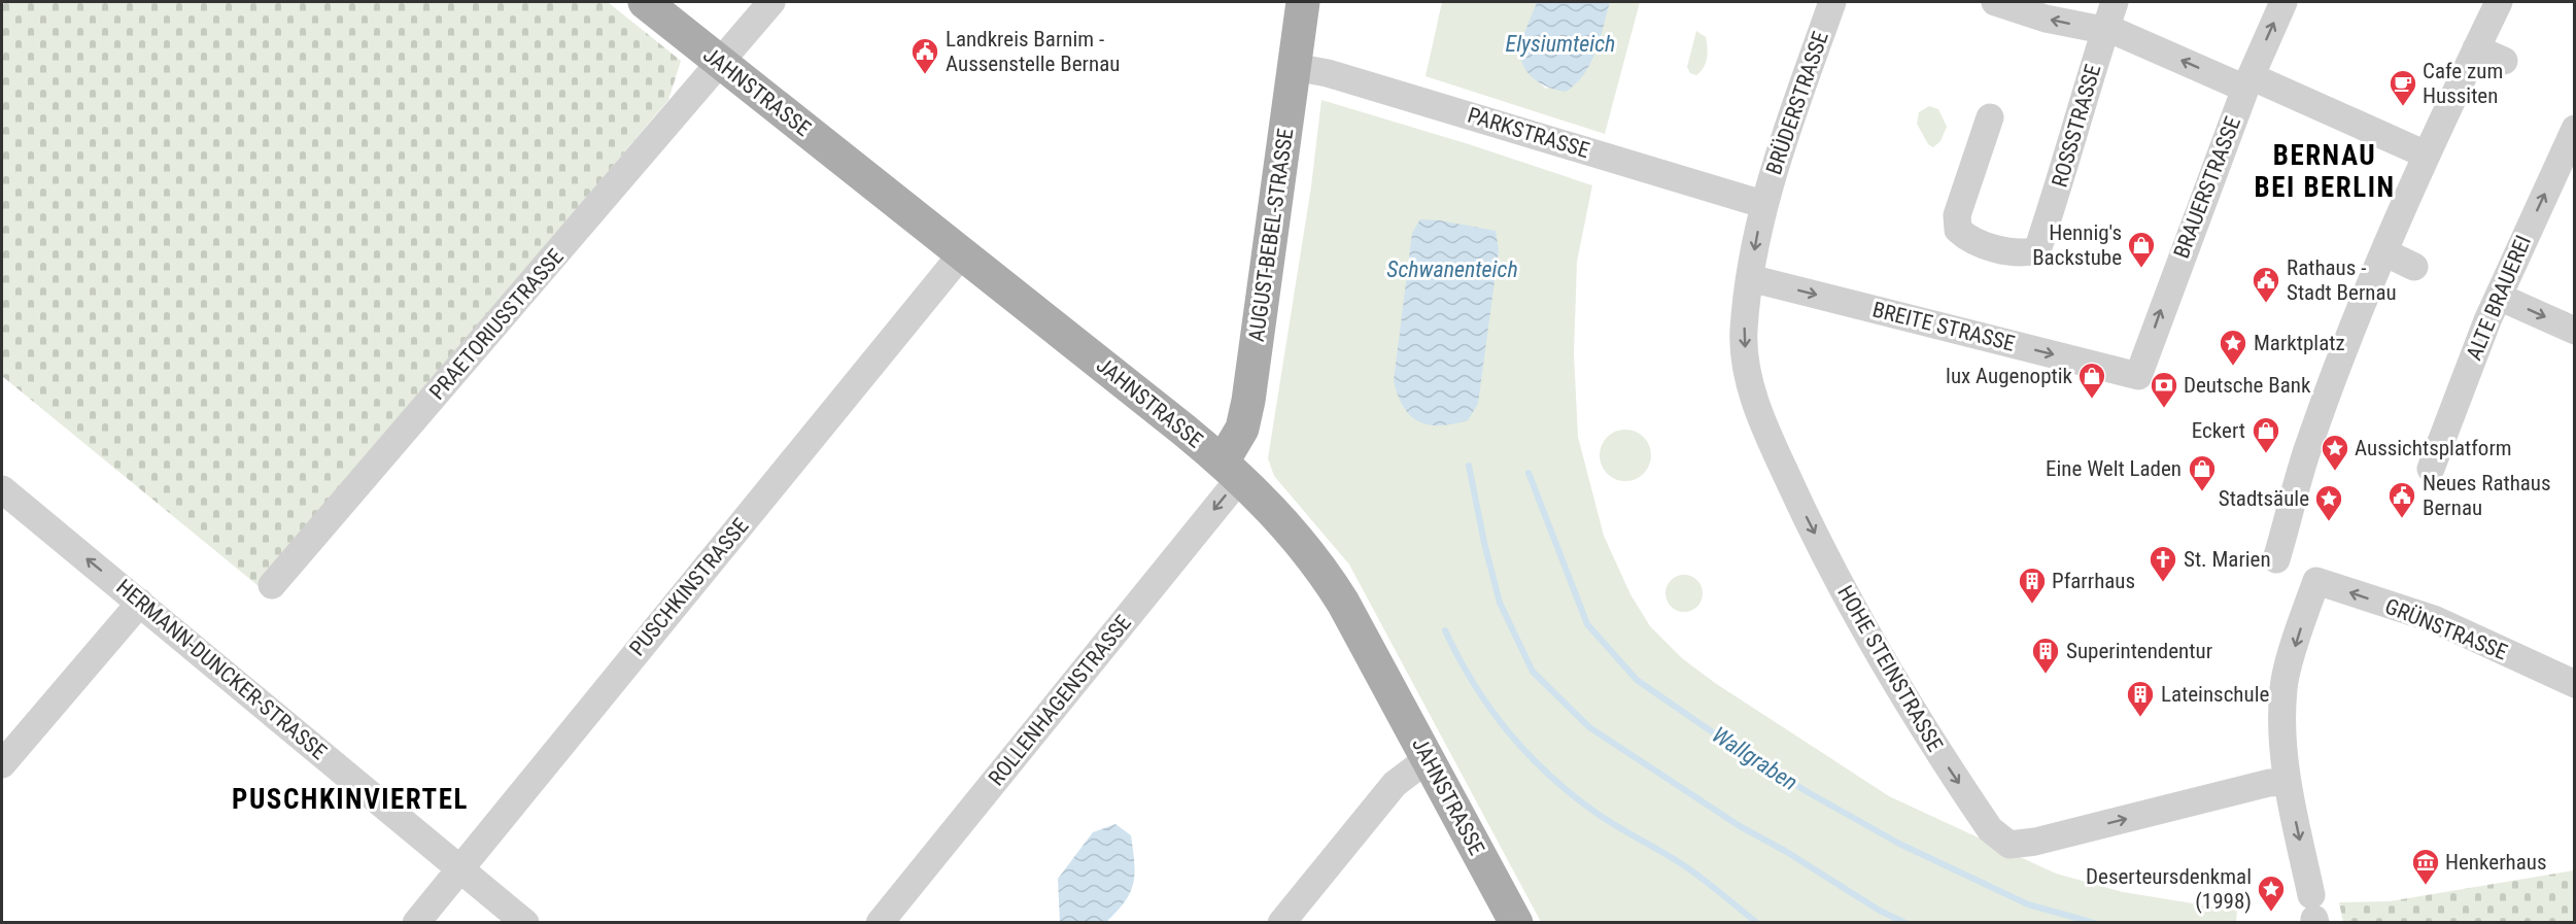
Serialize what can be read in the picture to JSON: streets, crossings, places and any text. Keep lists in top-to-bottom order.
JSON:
{
  "streets": {
    "main road": ["JAHNSTRASSE", "AUGUST-BEBEL-STRASSE"],
    "street": [
      "BRÜDERSTRASSE",
      "ROSSSTRASSE",
      "PARKSTRASSE",
      "BRAUERSTRASSE",
      "ALTE BRAUEREI",
      "PRAETORIUSSTRASSE",
      "BREITE STRASSE",
      "PUSCHKINSTRASSE",
      "GRÜNSTRASSE",
      "HOHE STEINSTRASSE",
      "HERMANN-DUNCKER-STRASSE",
      "ROLLENHAGENSTRASSE"
    ]
  },
  "crossings": [
    ["JAHNSTRASSE", "AUGUST-BEBEL-STRASSE"],
    ["JAHNSTRASSE", "PRAETORIUSSTRASSE"],
    ["JAHNSTRASSE", "PUSCHKINSTRASSE"],
    ["JAHNSTRASSE", "ROLLENHAGENSTRASSE"],
    ["BRÜDERSTRASSE", "PARKSTRASSE"],
    ["BRÜDERSTRASSE", "HOHE STEINSTRASSE"],
    ["PARKSTRASSE", "AUGUST-BEBEL-STRASSE"],
    ["PARKSTRASSE", "HOHE STEINSTRASSE"],
    ["BRAUERSTRASSE", "BREITE STRASSE"],
    ["AUGUST-BEBEL-STRASSE", "ROLLENHAGENSTRASSE"],
    ["BREITE STRASSE", "HOHE STEINSTRASSE"],
    ["PUSCHKINSTRASSE", "HERMANN-DUNCKER-STRASSE"],
    ["GRÜNSTRASSE", "HOHE STEINSTRASSE"]
  ],
  "one_way": ["BREITE STRASSE", "ROLLENHAGENSTRASSE"],
  "districts": ["BERNAU BEI BERLIN", "PUSCHKINVIERTEL"],
  "water": ["Elysiumteich", "Schwanenteich", "Wallgraben"],
  "places": {
    "public building": ["Landkreis Barnim - Aussenstelle Bernau", "Rathaus - Stadt Bernau", "Neues Rathaus Bernau"],
    "cafe": ["Cafe zum Hussiten"],
    "shop": [
      "Hennig's Backstube",
      "lux Augenoptik",
      "Eckert",
      "Eine Welt Laden"
    ],
    "place": [
      "Marktplatz",
      "Aussichtsplatform",
      "Stadtsäule",
      "Deserteursdenkmal (1998)"
    ],
    "bank": ["Deutsche Bank"],
    "church": ["St. Marien"],
    "building": ["Pfarrhaus", "Superintendentur", "Lateinschule"],
    "museum": ["Henkerhaus"]
  }
}
